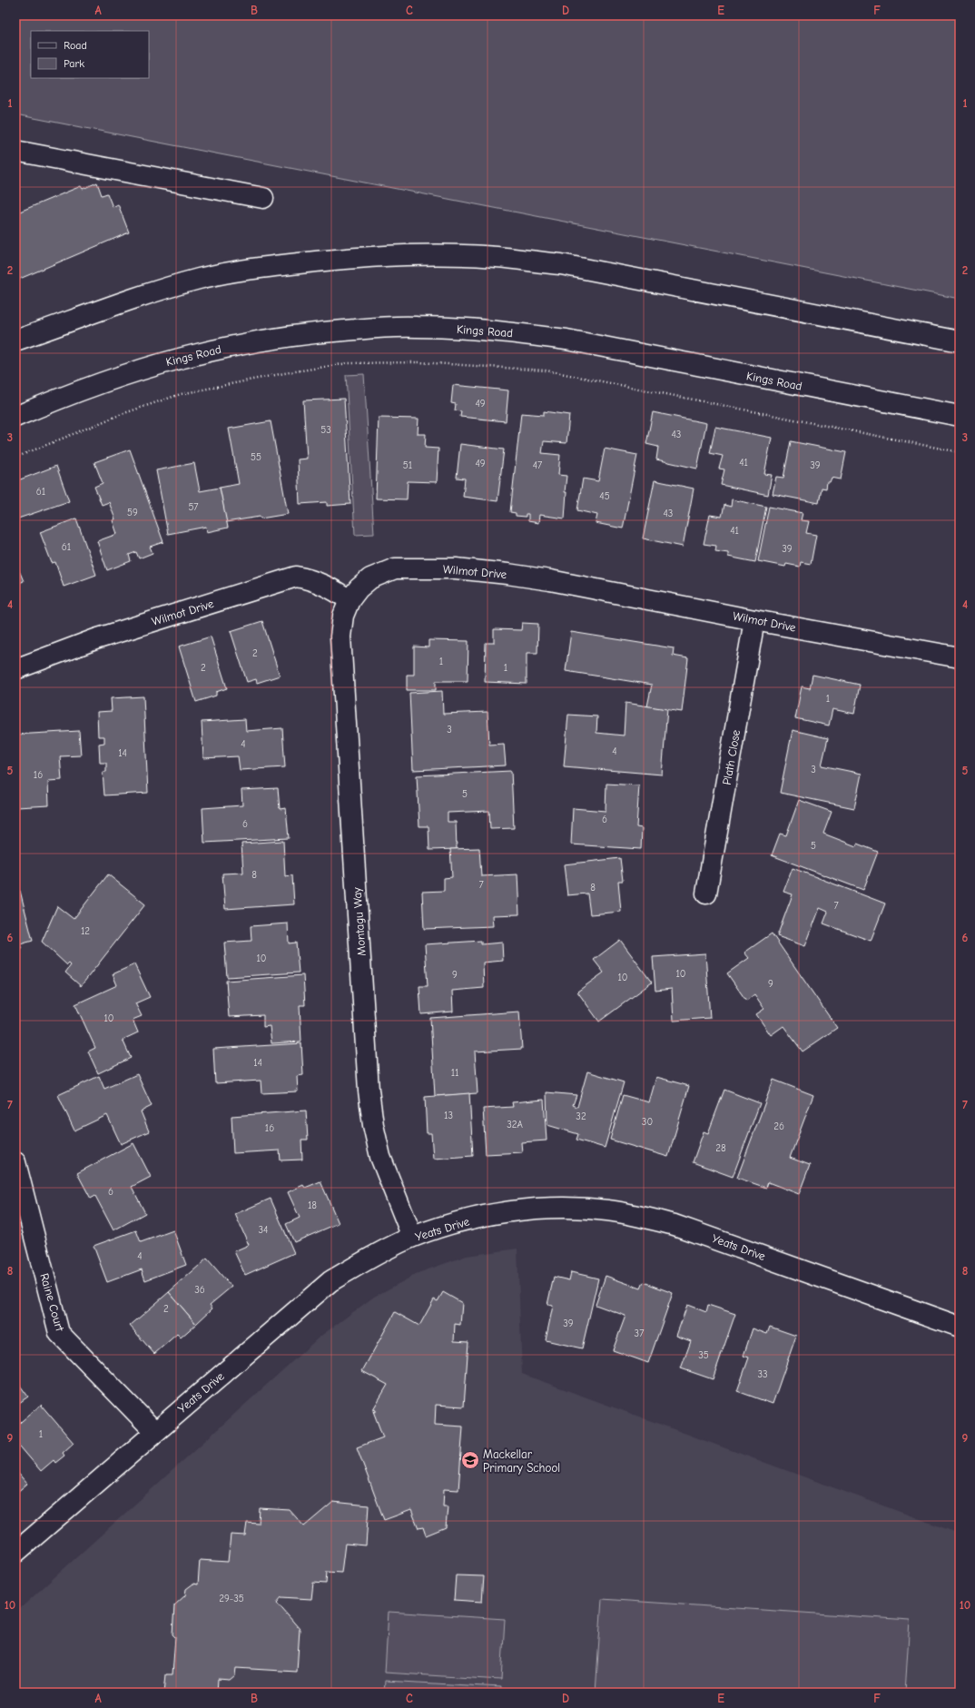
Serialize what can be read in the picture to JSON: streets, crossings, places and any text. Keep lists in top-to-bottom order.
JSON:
{
  "streets": {
    "street": [
      "Kings Road",
      "Wilmot Drive",
      "Plath Close",
      "Montagu Way",
      "Yeats Drive",
      "Raine Court"
    ]
  },
  "crossings": [
    ["Wilmot Drive", "Plath Close"],
    ["Wilmot Drive", "Montagu Way"],
    ["Montagu Way", "Yeats Drive"],
    ["Yeats Drive", "Raine Court"]
  ],
  "places": {
    "school or university": ["Mackellar Primary School"]
  },
  "house_numbers": [
    "49",
    "53",
    "43",
    "55",
    "41",
    "49",
    "51",
    "47",
    "39",
    "61",
    "45",
    "57",
    "59",
    "43",
    "41",
    "61",
    "39",
    "2",
    "1",
    "2",
    "1",
    "1",
    "3",
    "4",
    "4",
    "14",
    "3",
    "16",
    "5",
    "6",
    "6",
    "5",
    "8",
    "7",
    "8",
    "7",
    "12",
    "10",
    "10",
    "9",
    "10",
    "9",
    "10",
    "14",
    "11",
    "13",
    "32",
    "30",
    "32A",
    "26",
    "16",
    "28",
    "6",
    "18",
    "34",
    "4",
    "36",
    "2",
    "39",
    "37",
    "35",
    "33",
    "1",
    "29-35"
  ],
  "legend": ["Road", "Park"],
  "grid": {
    "columns": [
      "A",
      "B",
      "C",
      "D",
      "E",
      "F"
    ],
    "rows": [
      "1",
      "2",
      "3",
      "4",
      "5",
      "6",
      "7",
      "8",
      "9",
      "10"
    ]
  }
}
